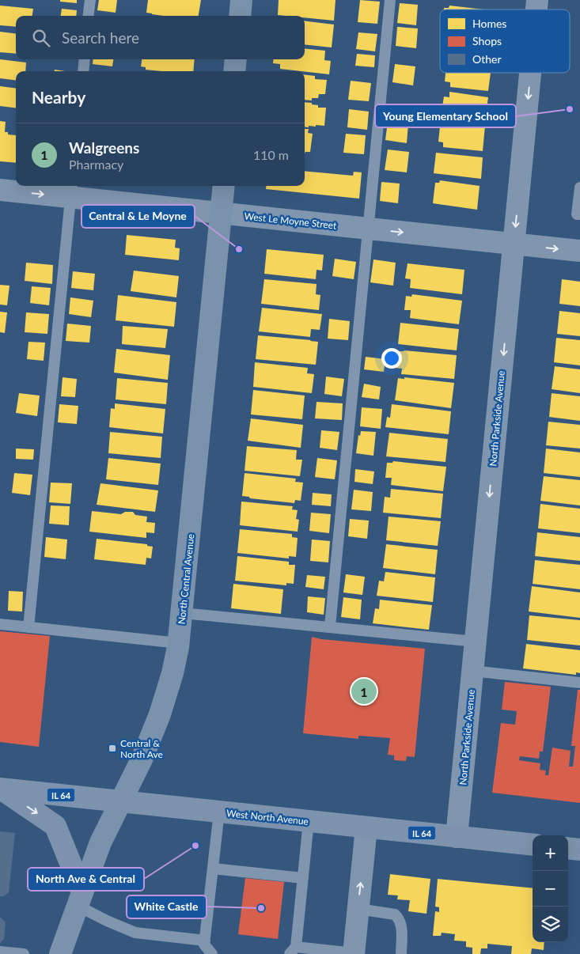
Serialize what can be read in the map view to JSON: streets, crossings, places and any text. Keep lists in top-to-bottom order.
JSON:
{
  "streets": {
    "main road": ["IL 64", "West North Avenue"],
    "street": ["West Le Moyne Street", "North Parkside Avenue", "North Central Avenue"]
  },
  "crossings": [
    ["West Le Moyne Street", "North Parkside Avenue"],
    ["West Le Moyne Street", "North Central Avenue"],
    ["North Parkside Avenue", "West North Avenue"],
    ["North Central Avenue", "West North Avenue"]
  ],
  "one_way": ["West Le Moyne Street", "North Parkside Avenue"],
  "places": {
    "other": [
      "Young Elementary School",
      "Central & Le Moyne",
      "North Ave & Central",
      "White Castle"
    ],
    "transit": ["Central & North Ave"]
  },
  "legend": ["Homes", "Shops", "Other"],
  "page": {
    "search": "Search here",
    "heading": "Nearby",
    "list": [
      {
        "mark": "1",
        "name": "Walgreens",
        "note": "Pharmacy",
        "value": "110 m"
      }
    ],
    "pins": "1",
    "map_buttons": ["+", "−"]
  }
}
